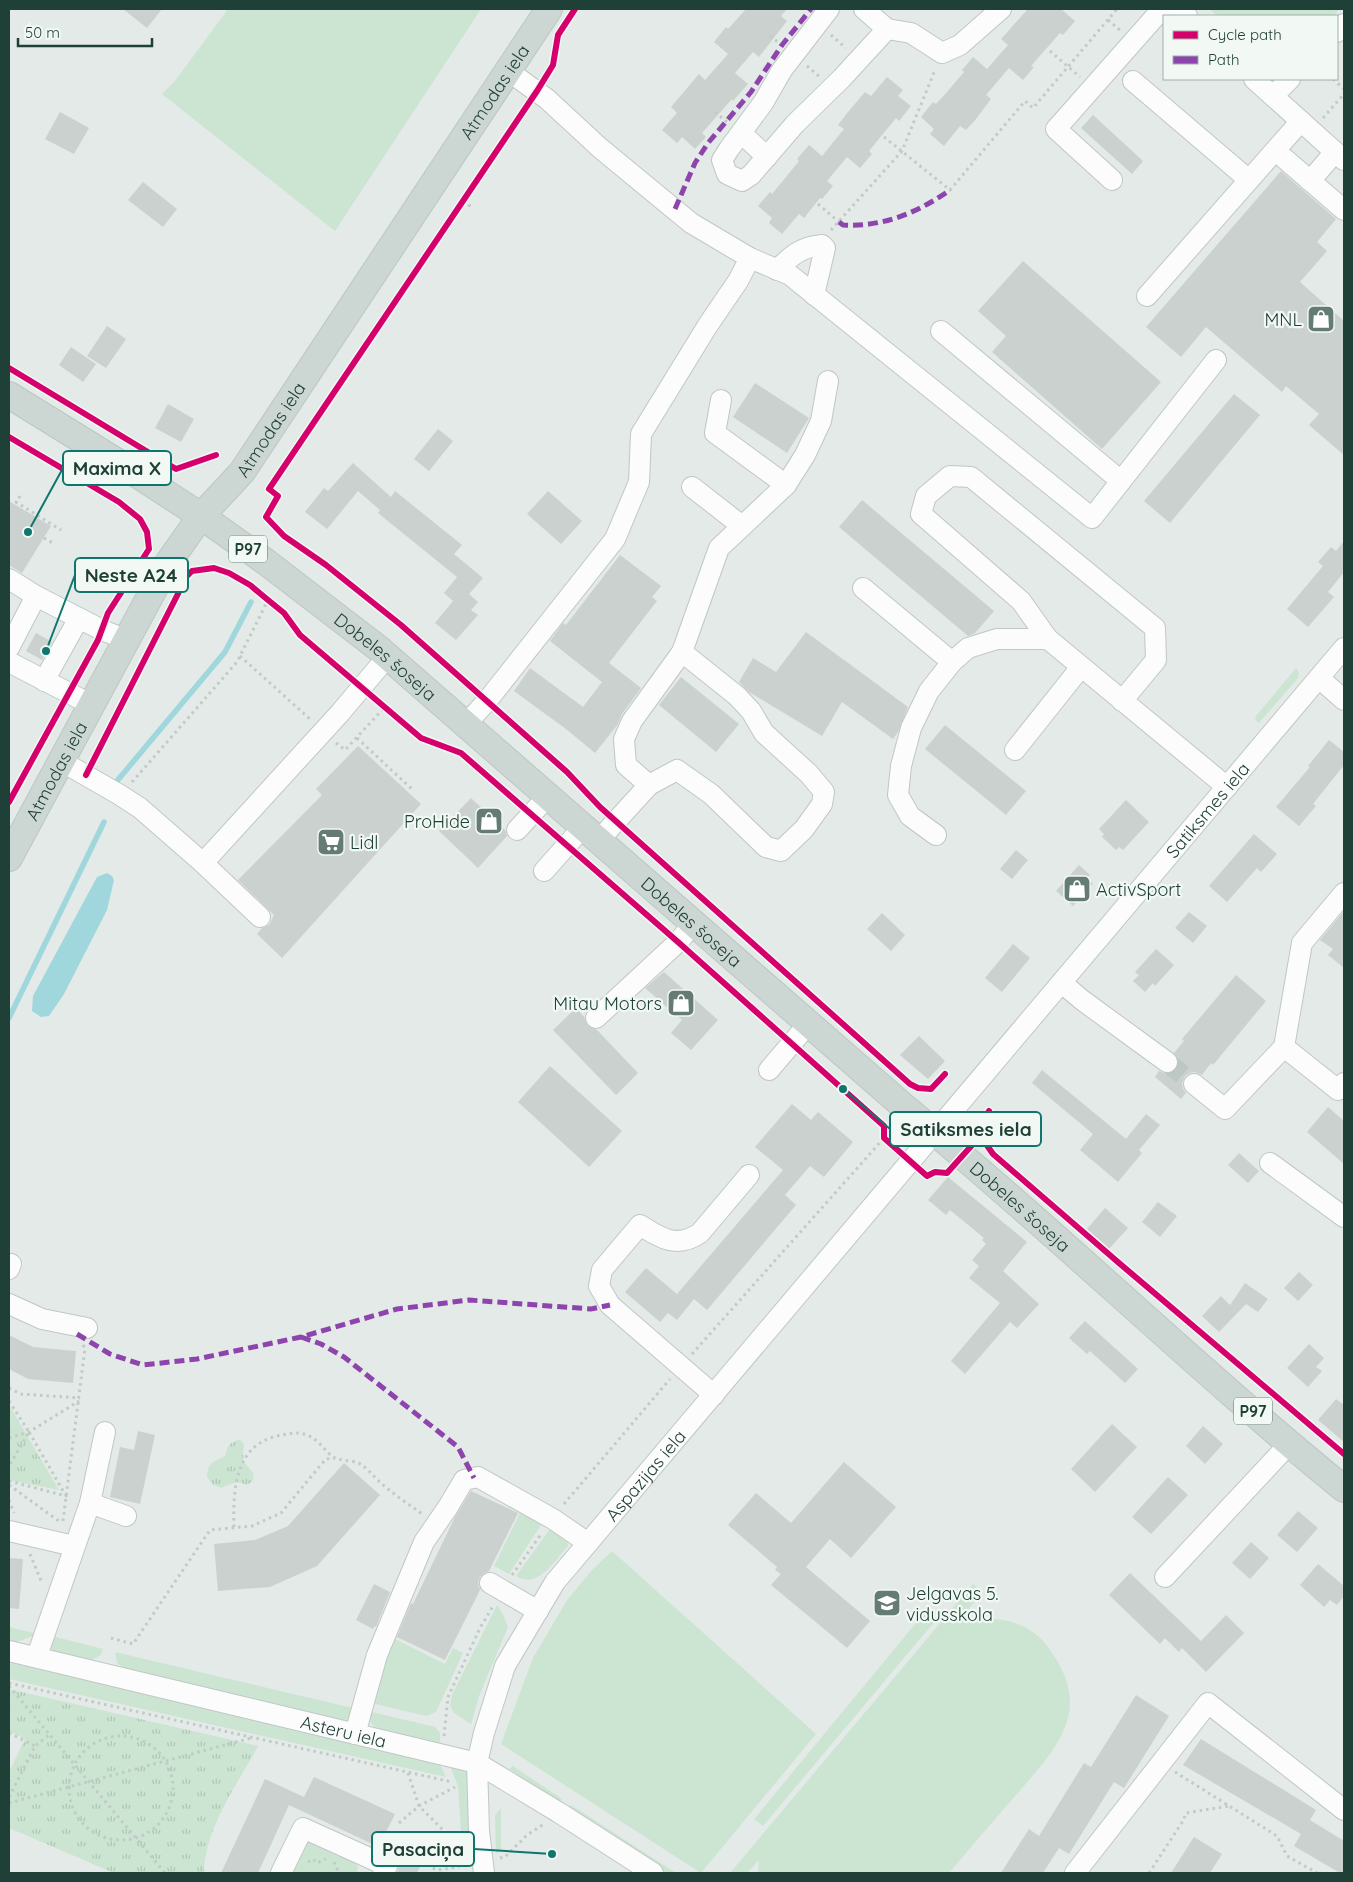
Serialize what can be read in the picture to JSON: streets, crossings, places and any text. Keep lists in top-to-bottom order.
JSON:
{
  "streets": {
    "main road": ["Atmodas iela", "P97", "Dobeles šoseja"],
    "street": ["Satiksmes iela", "Aspazijas iela", "Asteru iela"]
  },
  "crossings": [
    ["Atmodas iela", "Dobeles šoseja"],
    ["Dobeles šoseja", "Satiksmes iela"],
    ["Dobeles šoseja", "Aspazijas iela"],
    ["Satiksmes iela", "Aspazijas iela"],
    ["Aspazijas iela", "Asteru iela"]
  ],
  "places": {
    "shop": [
      "MNL",
      "ProHide",
      "ActivSport",
      "Mitau Motors"
    ],
    "other": [
      "Maxima X",
      "Neste A24",
      "Satiksmes iela",
      "Pasaciņa"
    ],
    "supermarket": ["Lidl"],
    "school or university": ["Jelgavas 5. vidusskola"]
  },
  "legend": ["Cycle path", "Path"],
  "scale_bar": "50 m"
}
